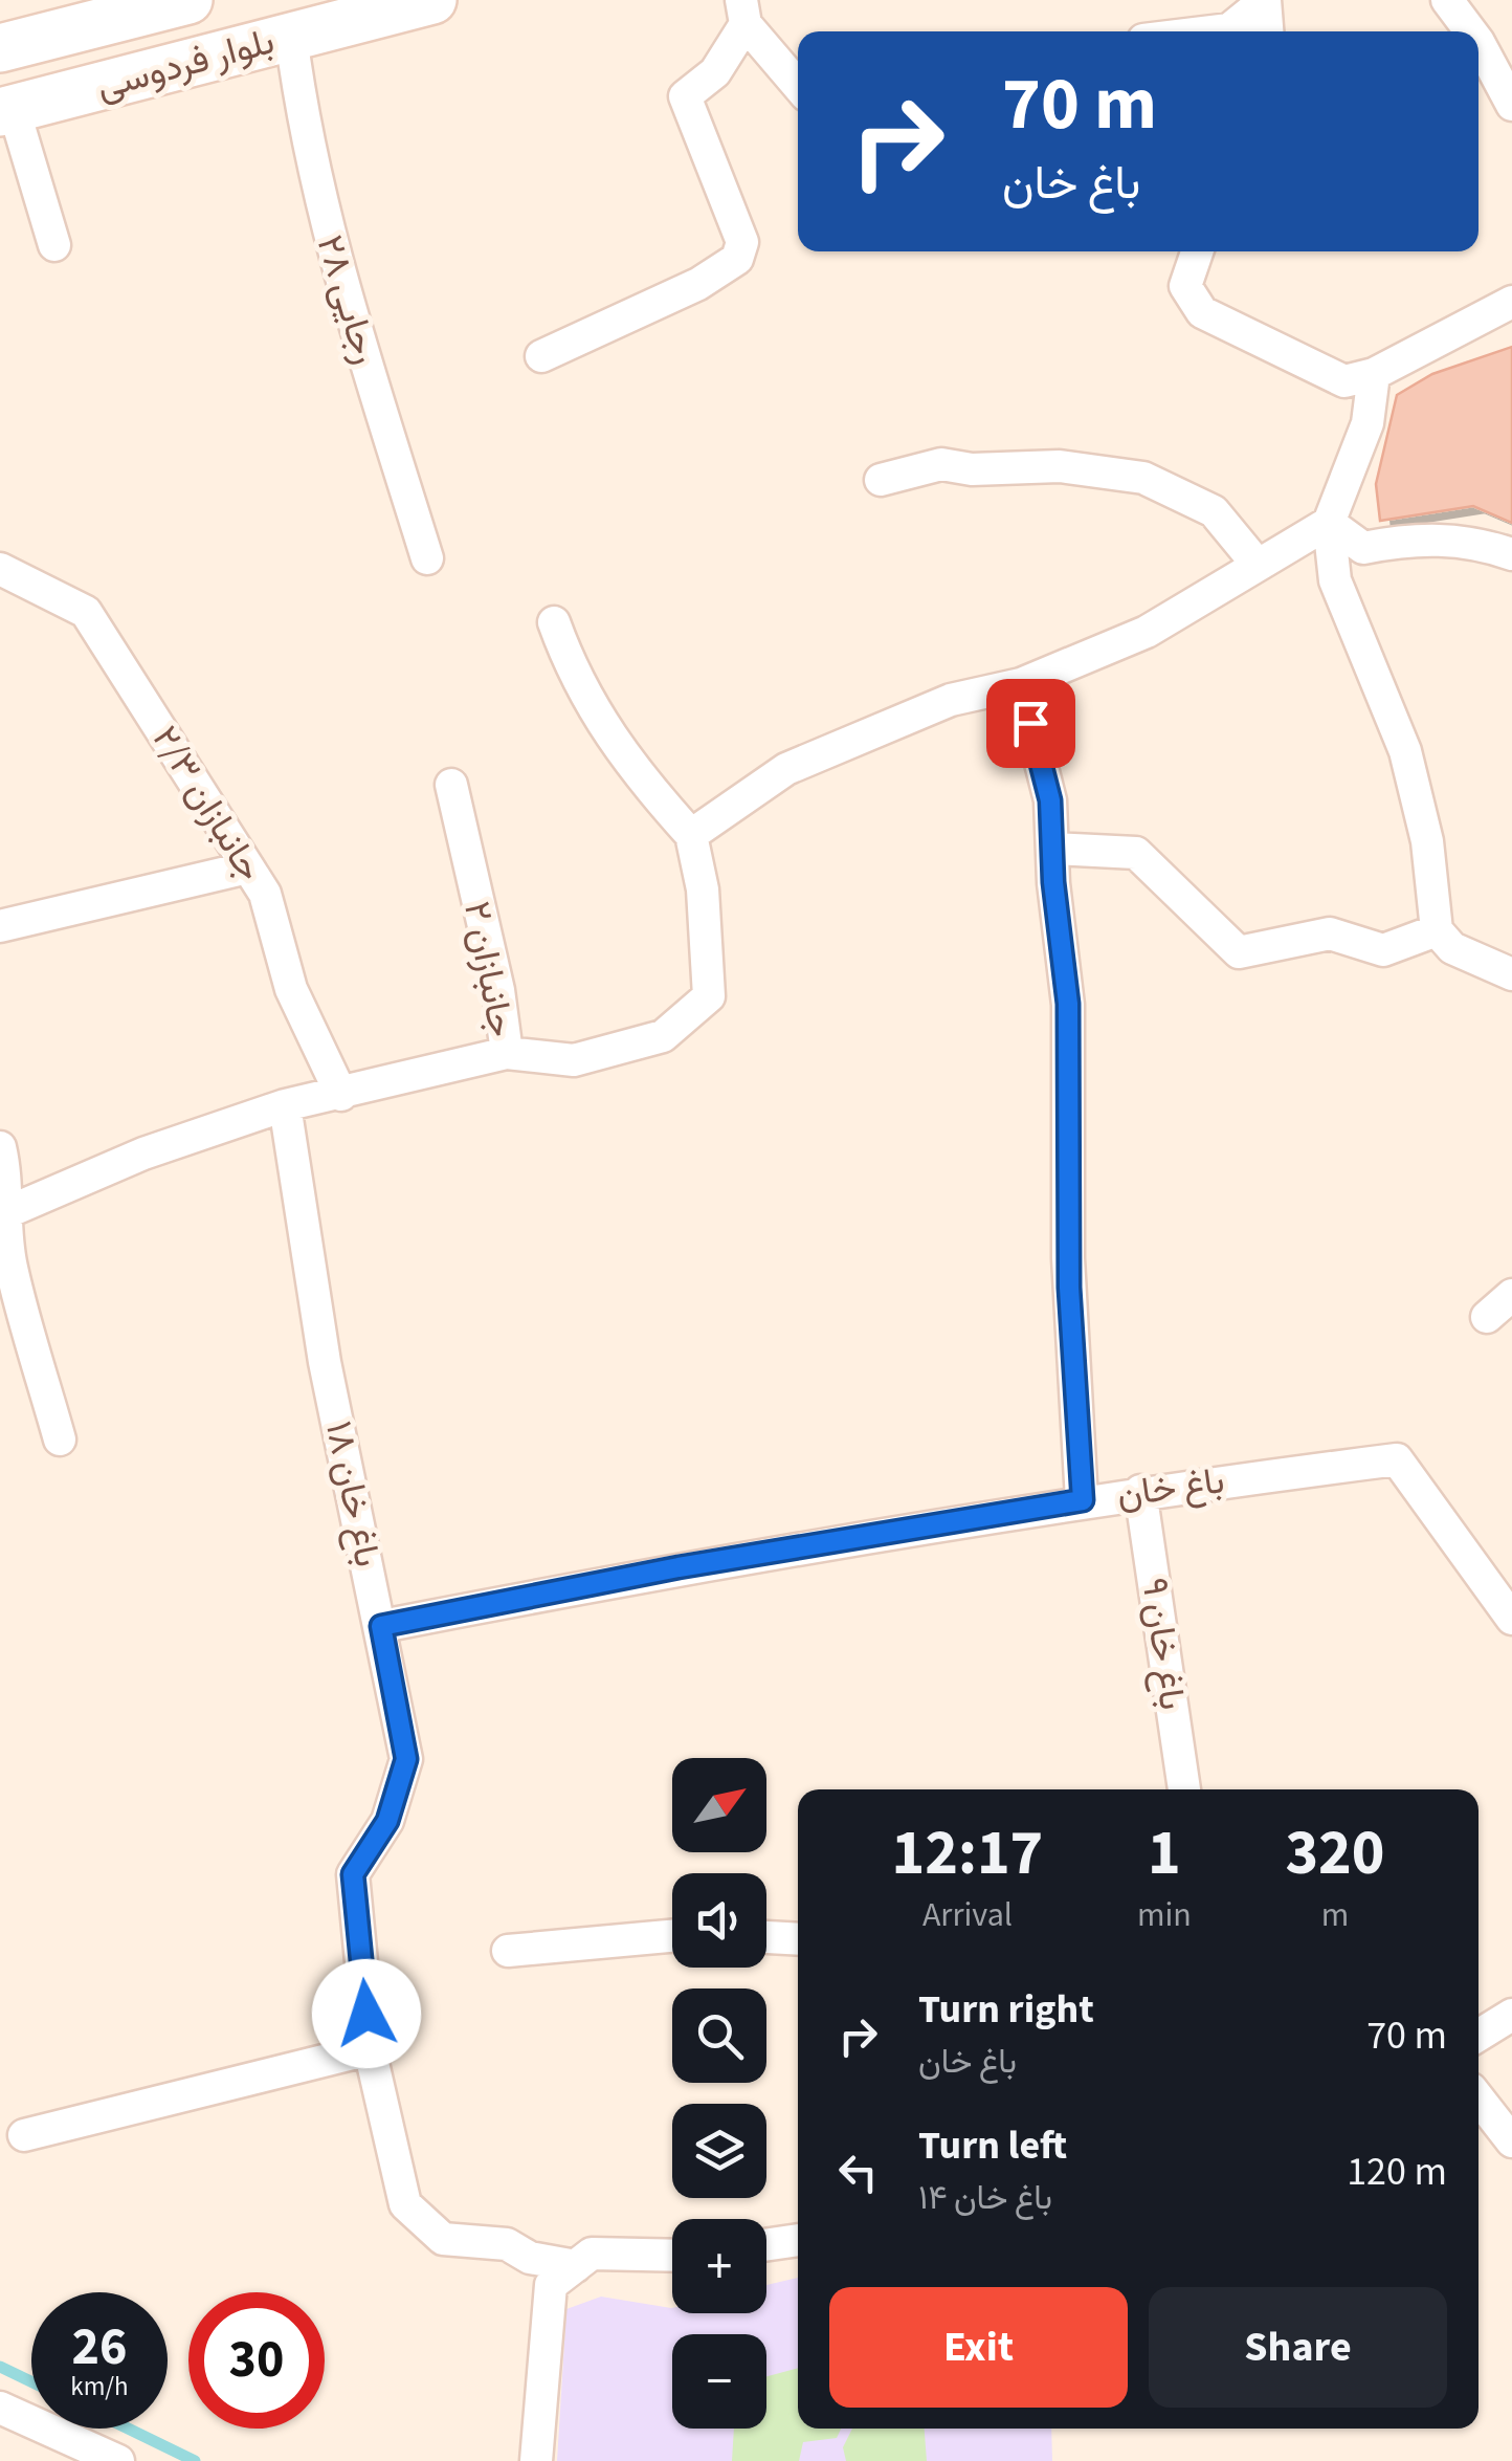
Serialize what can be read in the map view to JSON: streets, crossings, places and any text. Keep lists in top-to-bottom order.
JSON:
{
  "streets": {
    "main road": ["بلوار فردوسی"],
    "street": [
      "رجایی ۲۸",
      "جانبازان ۲/۳",
      "جانبازان ۲",
      "باغ خان",
      "باغ خان ۱۸",
      "باغ خان ۹"
    ]
  },
  "crossings": [
    ["بلوار فردوسی", "رجایی ۲۸"],
    ["جانبازان ۲/۳", "جانبازان ۲"],
    ["جانبازان ۲", "باغ خان ۱۸"],
    ["باغ خان", "باغ خان ۱۸"],
    ["باغ خان", "باغ خان ۹"]
  ],
  "north": "top right",
  "page": {
    "turn": ["70 m", "باغ خان"],
    "map_buttons": ["+", "−"],
    "eta": [
      "12:17",
      "Arrival",
      "1",
      "min",
      "320",
      "m"
    ],
    "list": [
      {
        "name": "Turn right",
        "note": "باغ خان",
        "value": "70 m"
      },
      {
        "name": "Turn left",
        "note": "باغ خان ۱۴",
        "value": "120 m"
      }
    ],
    "buttons": ["Exit", "Share"],
    "speed": "26 km/h",
    "limit": "30"
  }
}
